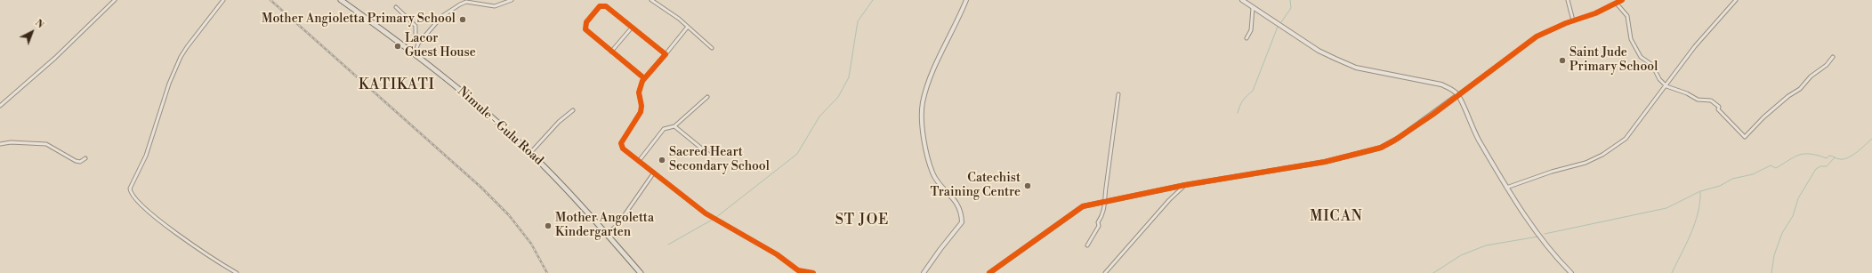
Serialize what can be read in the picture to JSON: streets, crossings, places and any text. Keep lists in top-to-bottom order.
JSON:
{
  "streets": {
    "main road": ["Nimule - Gulu Road"]
  },
  "districts": ["KATIKATI", "MICAN", "ST JOE"],
  "places": [
    "Mother Angioletta Primary School",
    "Lacor Guest House",
    "Saint Jude Primary School",
    "Sacred Heart Secondary School",
    "Catechist Training Centre",
    "Mother Angoletta Kindergarten"
  ],
  "north": "top right"
}
